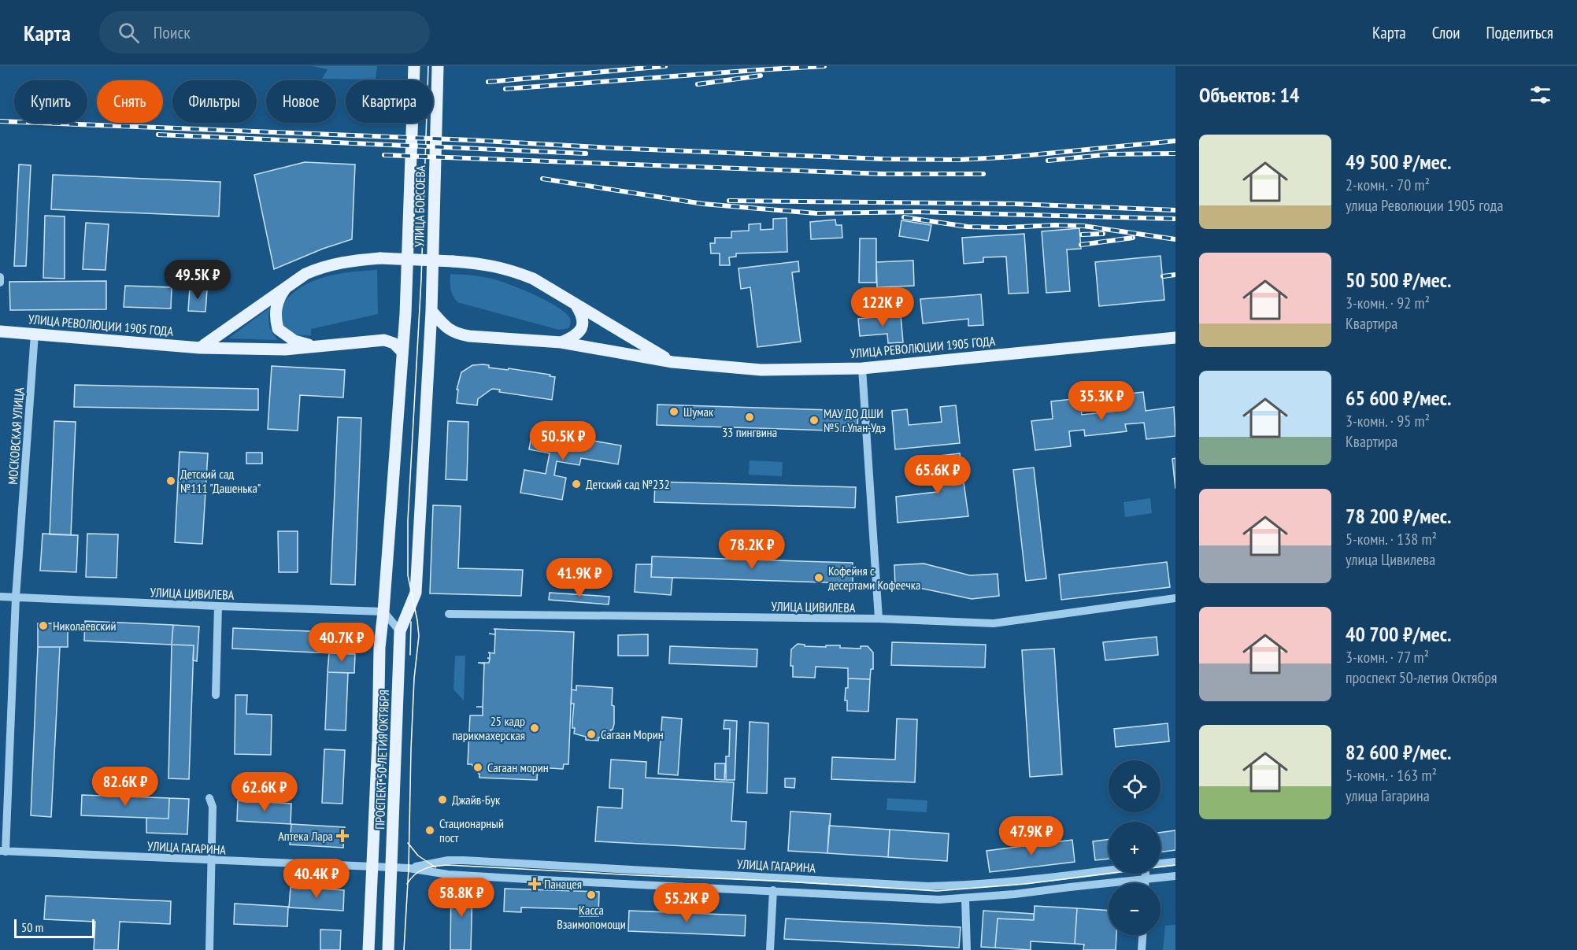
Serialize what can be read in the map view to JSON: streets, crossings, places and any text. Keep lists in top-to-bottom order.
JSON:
{
  "streets": {
    "main road": ["УЛИЦА БОРСОЕВА", "УЛИЦА РЕВОЛЮЦИИ 1905 ГОДА", "ПРОСПЕКТ 50-ЛЕТИЯ ОКТЯБРЯ"],
    "street": ["МОСКОВСКАЯ УЛИЦА", "УЛИЦА ЦИВИЛЕВА", "УЛИЦА ГАГАРИНА"]
  },
  "crossings": [
    ["УЛИЦА БОРСОЕВА", "УЛИЦА РЕВОЛЮЦИИ 1905 ГОДА"],
    ["УЛИЦА БОРСОЕВА", "ПРОСПЕКТ 50-ЛЕТИЯ ОКТЯБРЯ"],
    ["УЛИЦА РЕВОЛЮЦИИ 1905 ГОДА", "МОСКОВСКАЯ УЛИЦА"],
    ["МОСКОВСКАЯ УЛИЦА", "УЛИЦА ЦИВИЛЕВА"],
    ["МОСКОВСКАЯ УЛИЦА", "УЛИЦА ГАГАРИНА"],
    ["УЛИЦА ЦИВИЛЕВА", "ПРОСПЕКТ 50-ЛЕТИЯ ОКТЯБРЯ"],
    ["ПРОСПЕКТ 50-ЛЕТИЯ ОКТЯБРЯ", "УЛИЦА ГАГАРИНА"]
  ],
  "places": {
    "other": [
      "Шумак",
      "33 пингвина",
      "МАУ ДО ДШИ №5 г.Улан-Удэ",
      "Детский сад №111 \"Дашенька\"",
      "Детский сад №232",
      "Кофейня с десертами Кофеечка",
      "Николаевский",
      "25 кадр парикмахерская",
      "Сагаан Морин",
      "Сагаан морин",
      "Джайв-Бук",
      "Стационарный пост",
      "Касса Взаимопомощи"
    ],
    "health": ["Аптека Лара", "Панацея"]
  },
  "scale_bar": "50 m",
  "page": {
    "header": "Карта",
    "search": "Поиск",
    "nav": ["Карта", "Слои", "Поделиться"],
    "heading": "Объектов: 14",
    "chip": [
      "Купить",
      "Снять",
      "Фильтры",
      "Новое",
      "Квартира"
    ],
    "list": [
      {
        "name": "49 500 ₽/мес.",
        "note": "2-комн. · 70 m² · улица Революции 1905 года"
      },
      {
        "name": "50 500 ₽/мес.",
        "note": "3-комн. · 92 m² · Квартира"
      },
      {
        "name": "65 600 ₽/мес.",
        "note": "3-комн. · 95 m² · Квартира"
      },
      {
        "name": "78 200 ₽/мес.",
        "note": "5-комн. · 138 m² · улица Цивилева"
      },
      {
        "name": "40 700 ₽/мес.",
        "note": "3-комн. · 77 m² · проспект 50-летия Октября"
      },
      {
        "name": "82 600 ₽/мес.",
        "note": "5-комн. · 163 m² · улица Гагарина"
      }
    ],
    "price": [
      "49.5K ₽",
      "122K ₽",
      "35.3K ₽",
      "50.5K ₽",
      "65.6K ₽",
      "78.2K ₽",
      "41.9K ₽",
      "40.7K ₽",
      "82.6K ₽",
      "62.6K ₽",
      "47.9K ₽",
      "40.4K ₽",
      "58.8K ₽",
      "55.2K ₽"
    ],
    "map_buttons": ["+", "−"],
    "scale": "50 m"
  }
}
